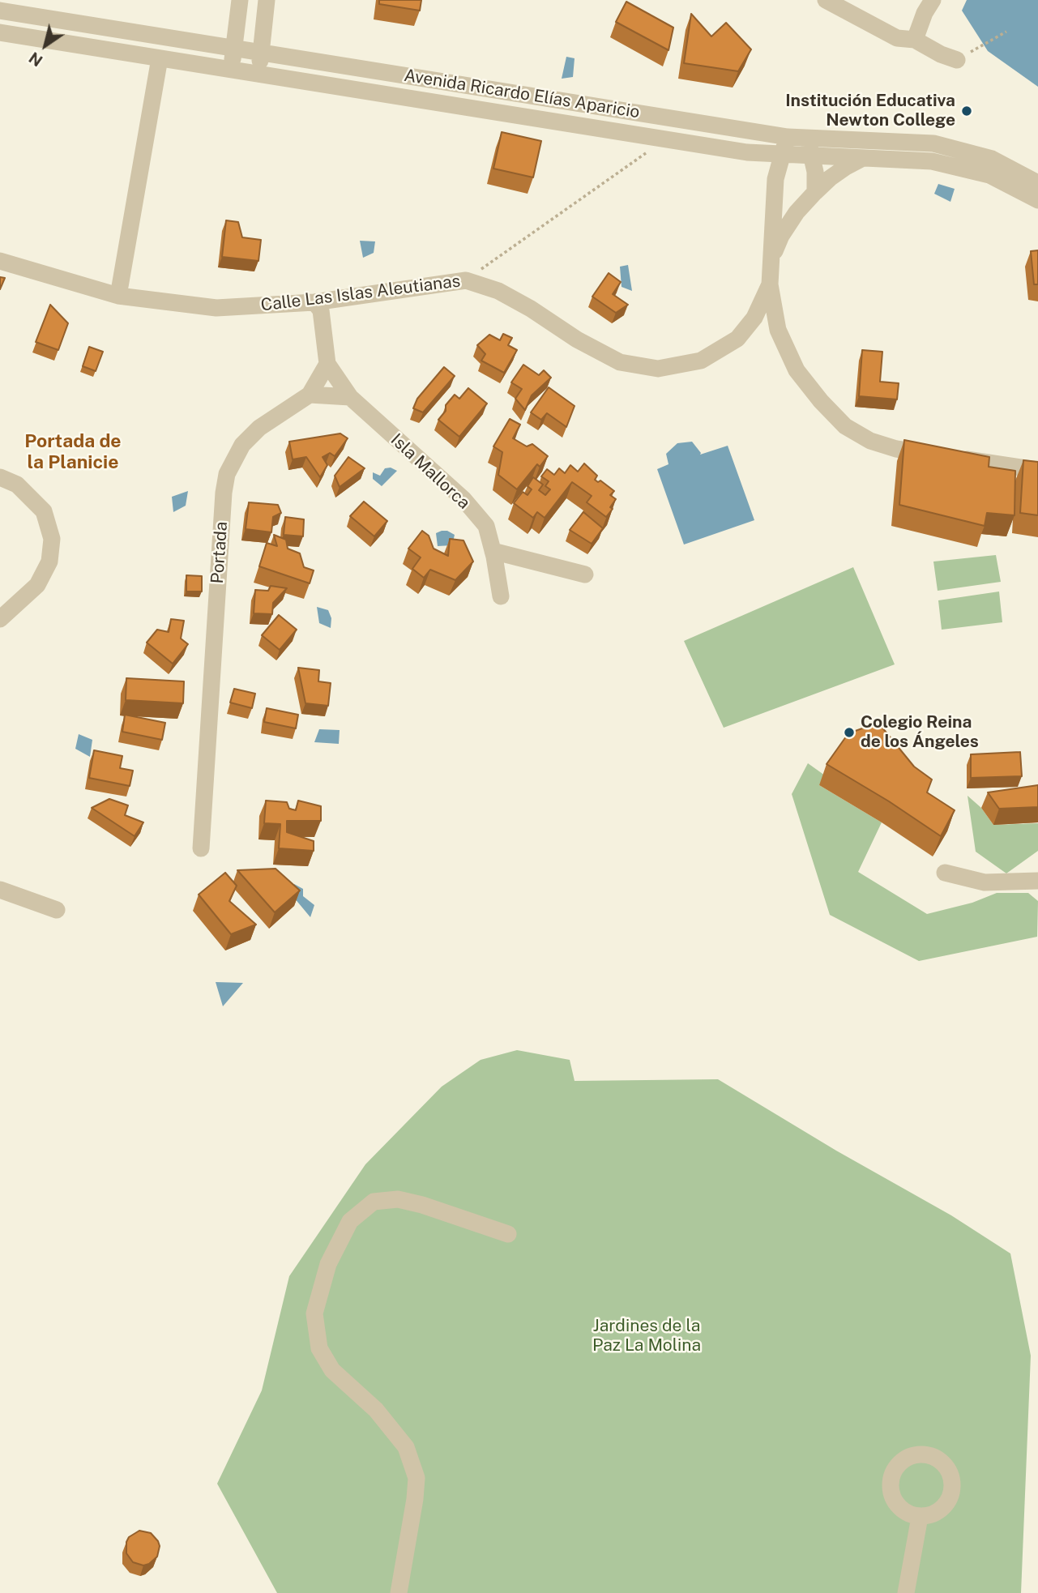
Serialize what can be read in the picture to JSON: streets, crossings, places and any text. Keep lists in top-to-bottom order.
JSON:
{
  "streets": {
    "street": [
      "Avenida Ricardo Elías Aparicio",
      "Calle Las Islas Aleutianas",
      "Isla Mallorca",
      "Portada"
    ]
  },
  "crossings": [
    ["Isla Mallorca", "Portada"]
  ],
  "districts": ["Portada de la Planicie"],
  "parks": ["Jardines de la Paz La Molina"],
  "places": ["Institución Educativa Newton College", "Colegio Reina de los Ángeles"],
  "north": "bottom left"
}
